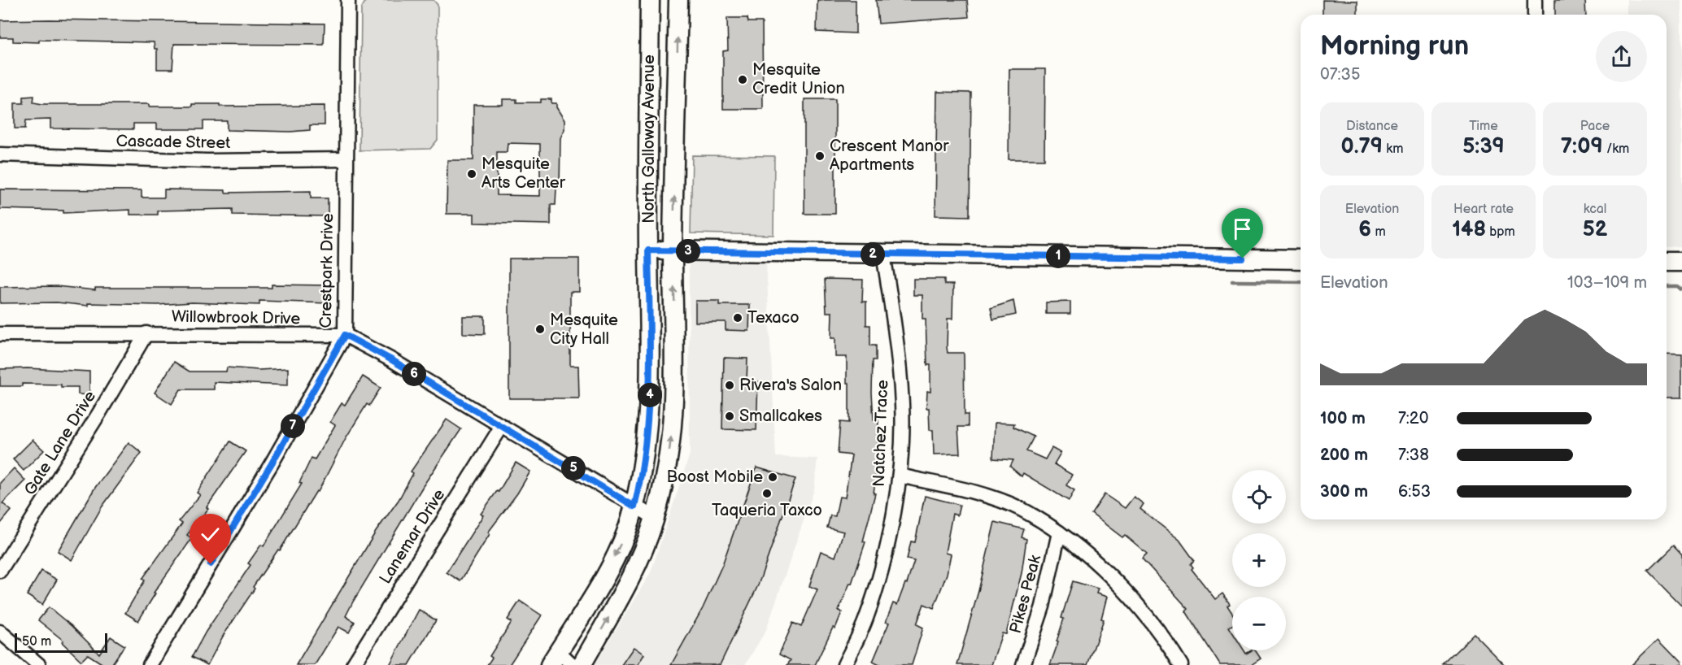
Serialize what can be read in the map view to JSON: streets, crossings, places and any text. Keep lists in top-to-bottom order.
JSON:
{
  "streets": {
    "main road": ["North Galloway Avenue"],
    "street": [
      "Cascade Street",
      "Crestpark Drive",
      "Willowbrook Drive",
      "Natchez Trace",
      "Gate Lane Drive",
      "Lanemar Drive",
      "Pikes Peak"
    ]
  },
  "crossings": [
    ["Cascade Street", "Crestpark Drive"],
    ["Crestpark Drive", "Willowbrook Drive"],
    ["Willowbrook Drive", "Gate Lane Drive"]
  ],
  "places": [
    "Mesquite Credit Union",
    "Crescent Manor Apartments",
    "Mesquite Arts Center",
    "Texaco",
    "Mesquite City Hall",
    "Rivera's Salon",
    "Smallcakes",
    "Boost Mobile",
    "Taqueria Taxco"
  ],
  "scale_bar": "50 m",
  "page": {
    "heading": ["Morning run", "07:35"],
    "stats": [
      ["Distance", "0.79 km"],
      ["Time", "5:39"],
      ["Pace", "7:09 /km"],
      ["Elevation", "6 m"],
      ["Heart rate", "148 bpm"],
      ["kcal", "52"]
    ],
    "pins": [
      "3",
      "2",
      "1",
      "6",
      "4",
      "7",
      "5"
    ],
    "chart": ["Elevation", "103–109 m"],
    "list": [
      {
        "name": "100 m",
        "note": "7:20"
      },
      {
        "name": "200 m",
        "note": "7:38"
      },
      {
        "name": "300 m",
        "note": "6:53"
      }
    ],
    "map_buttons": ["+", "−"],
    "scale": "50 m"
  }
}
